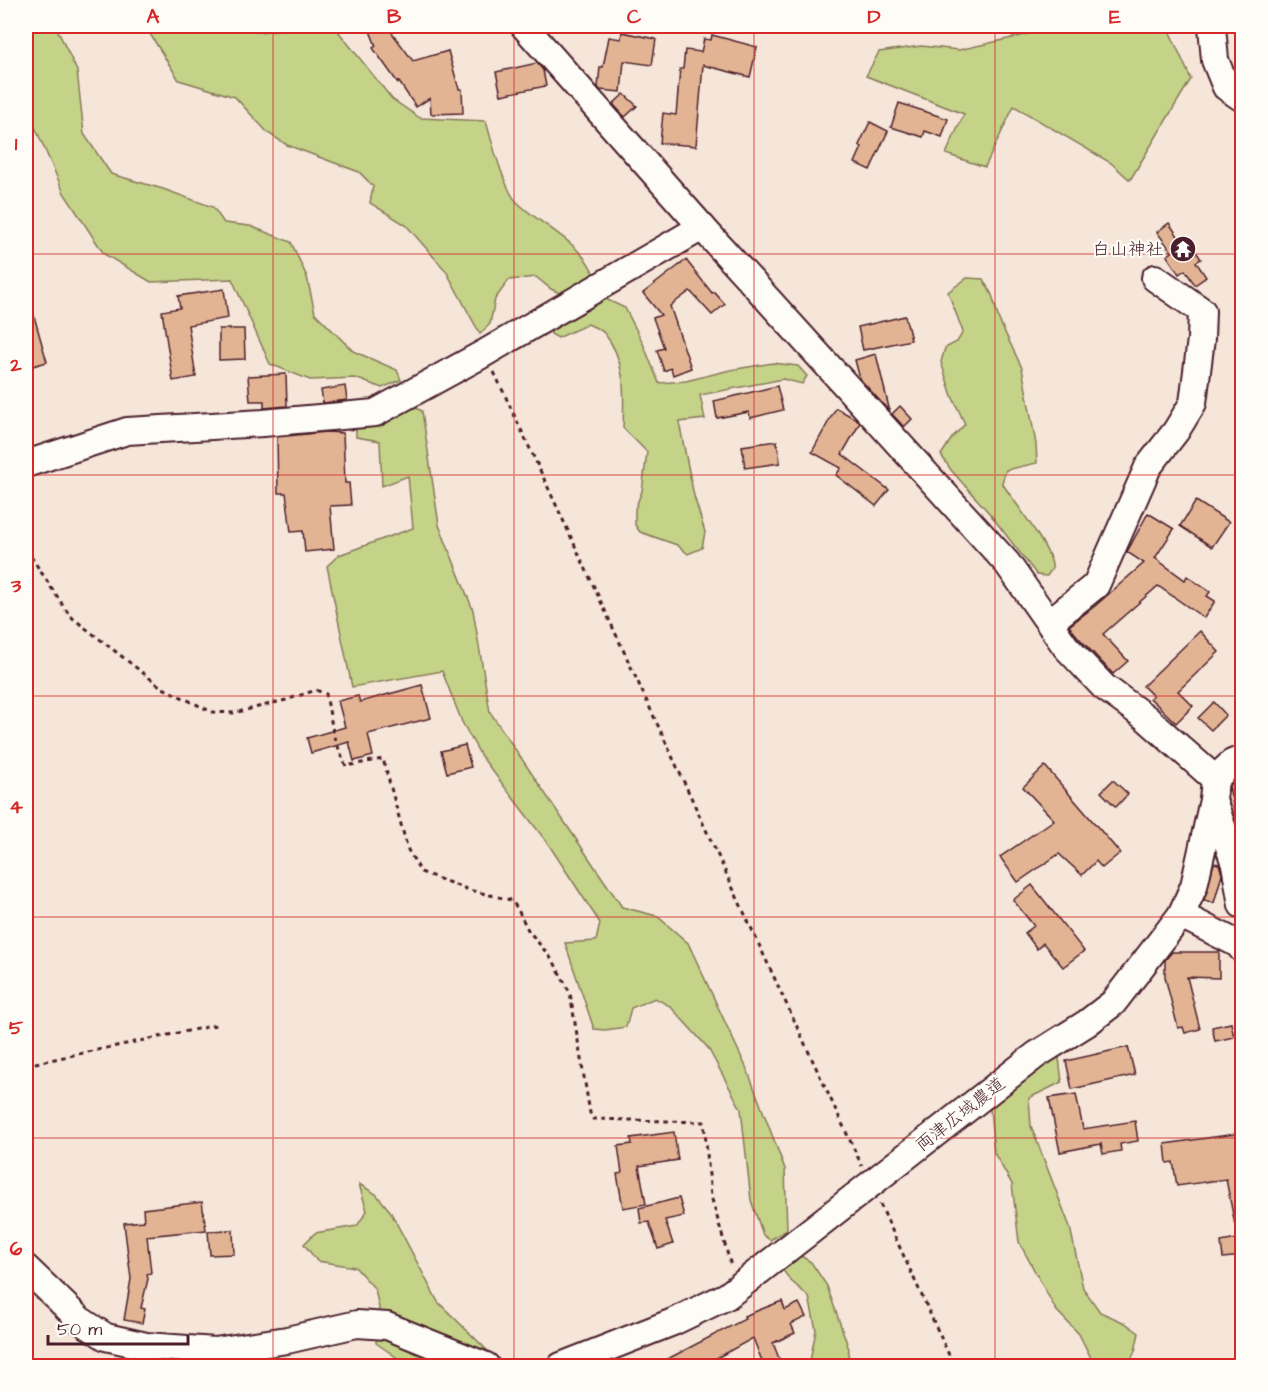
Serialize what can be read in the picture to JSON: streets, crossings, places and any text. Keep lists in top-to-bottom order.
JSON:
{
  "streets": {
    "street": ["両津広域農道"]
  },
  "places": {
    "temple": ["白山神社"]
  },
  "scale_bar": "50 m",
  "grid": {
    "columns": [
      "A",
      "B",
      "C",
      "D",
      "E"
    ],
    "rows": [
      "1",
      "2",
      "3",
      "4",
      "5",
      "6"
    ]
  }
}
